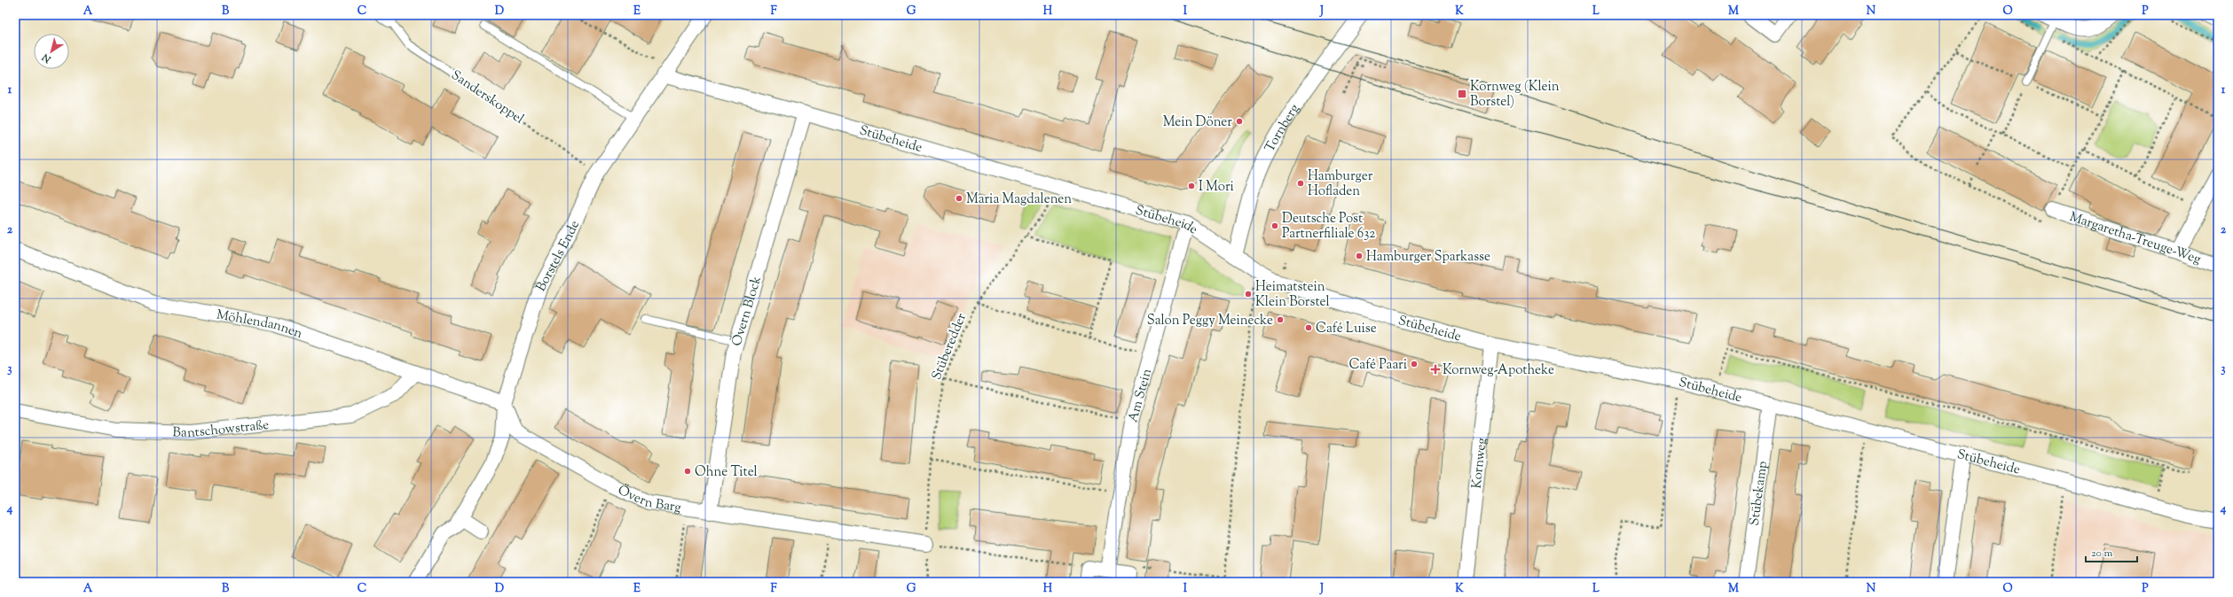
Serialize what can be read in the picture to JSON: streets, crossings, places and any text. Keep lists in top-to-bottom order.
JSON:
{
  "streets": {
    "street": [
      "Tornberg",
      "Stübeheide",
      "Margaretha-Treuge-Weg",
      "Borstels Ende",
      "Övern Block",
      "Möhlendannen",
      "Am Stein",
      "Bantschowstraße",
      "Kornweg",
      "Stübekamp",
      "Övern Barg"
    ],
    "lane": ["Sanderskoppel"],
    "path": ["Stüberedder"]
  },
  "crossings": [
    ["Sanderskoppel", "Borstels Ende"],
    ["Tornberg", "Stübeheide"],
    ["Stübeheide", "Borstels Ende"],
    ["Stübeheide", "Övern Block"],
    ["Stübeheide", "Stüberedder"],
    ["Stübeheide", "Am Stein"],
    ["Stübeheide", "Kornweg"],
    ["Stübeheide", "Stübekamp"],
    ["Borstels Ende", "Möhlendannen"],
    ["Borstels Ende", "Övern Barg"],
    ["Övern Block", "Övern Barg"],
    ["Möhlendannen", "Bantschowstraße"],
    ["Möhlendannen", "Övern Barg"],
    ["Stüberedder", "Övern Barg"]
  ],
  "places": {
    "transit": ["Kornweg (Klein Borstel)"],
    "other": [
      "Mein Döner",
      "Hamburger Hofladen",
      "I Mori",
      "Maria Magdalenen",
      "Deutsche Post Partnerfiliale 632",
      "Hamburger Sparkasse",
      "Heimatstein Klein Borstel",
      "Salon Peggy Meinecke",
      "Café Luise",
      "Café Paari",
      "Ohne Titel"
    ],
    "health": ["Kornweg-Apotheke"]
  },
  "scale_bar": "20 m",
  "north": "bottom left",
  "grid": {
    "columns": [
      "A",
      "B",
      "C",
      "D",
      "E",
      "F",
      "G",
      "H",
      "I",
      "J",
      "K",
      "L",
      "M",
      "N",
      "O",
      "P"
    ],
    "rows": [
      "1",
      "2",
      "3",
      "4"
    ]
  }
}
